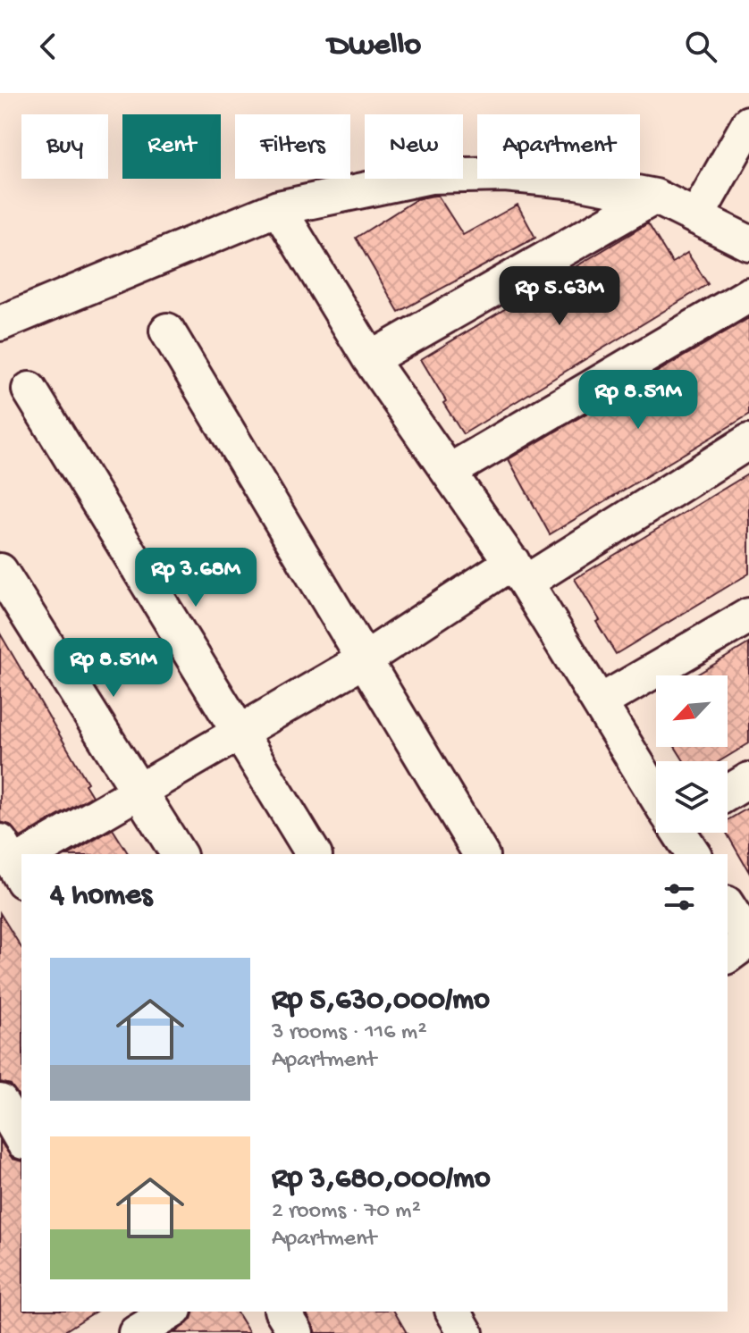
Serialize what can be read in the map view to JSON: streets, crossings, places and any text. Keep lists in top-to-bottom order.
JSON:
{
  "north": "bottom left",
  "page": {
    "header": "Dwello",
    "chip": [
      "Buy",
      "Rent",
      "Filters",
      "New",
      "Apartment"
    ],
    "price": [
      "Rp 5.63M",
      "Rp 8.51M",
      "Rp 3.68M",
      "Rp 8.51M"
    ],
    "heading": "4 homes",
    "list": [
      {
        "name": "Rp 5,630,000/mo",
        "note": "3 rooms · 116 m² · Apartment"
      },
      {
        "name": "Rp 3,680,000/mo",
        "note": "2 rooms · 70 m² · Apartment"
      }
    ]
  }
}
